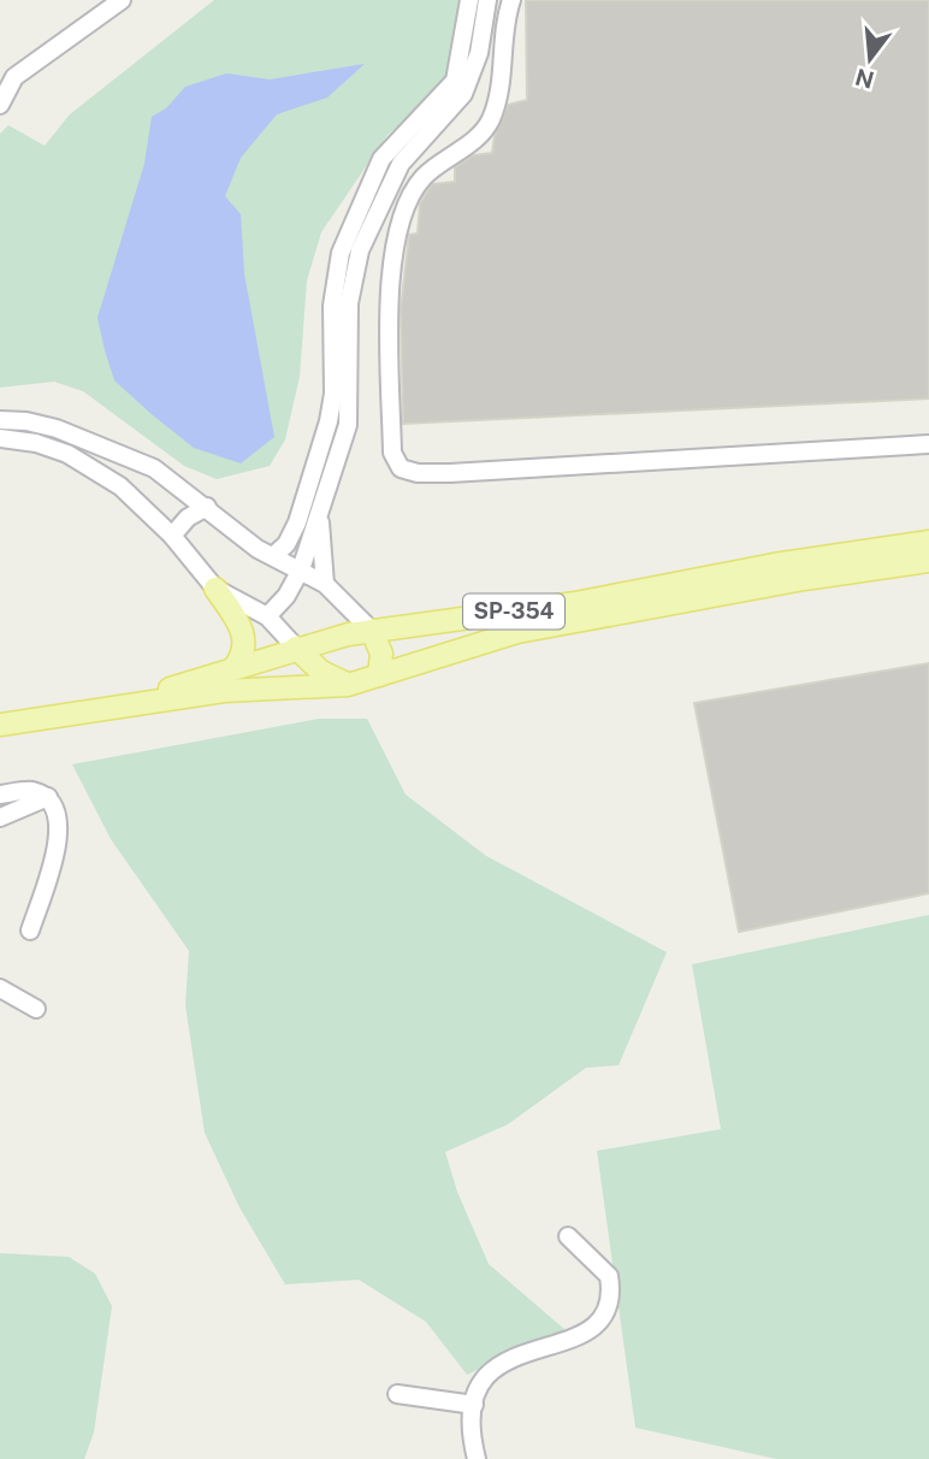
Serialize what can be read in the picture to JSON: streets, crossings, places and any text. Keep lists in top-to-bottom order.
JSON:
{
  "streets": {
    "main road": ["SP-354"]
  },
  "north": "bottom"
}
